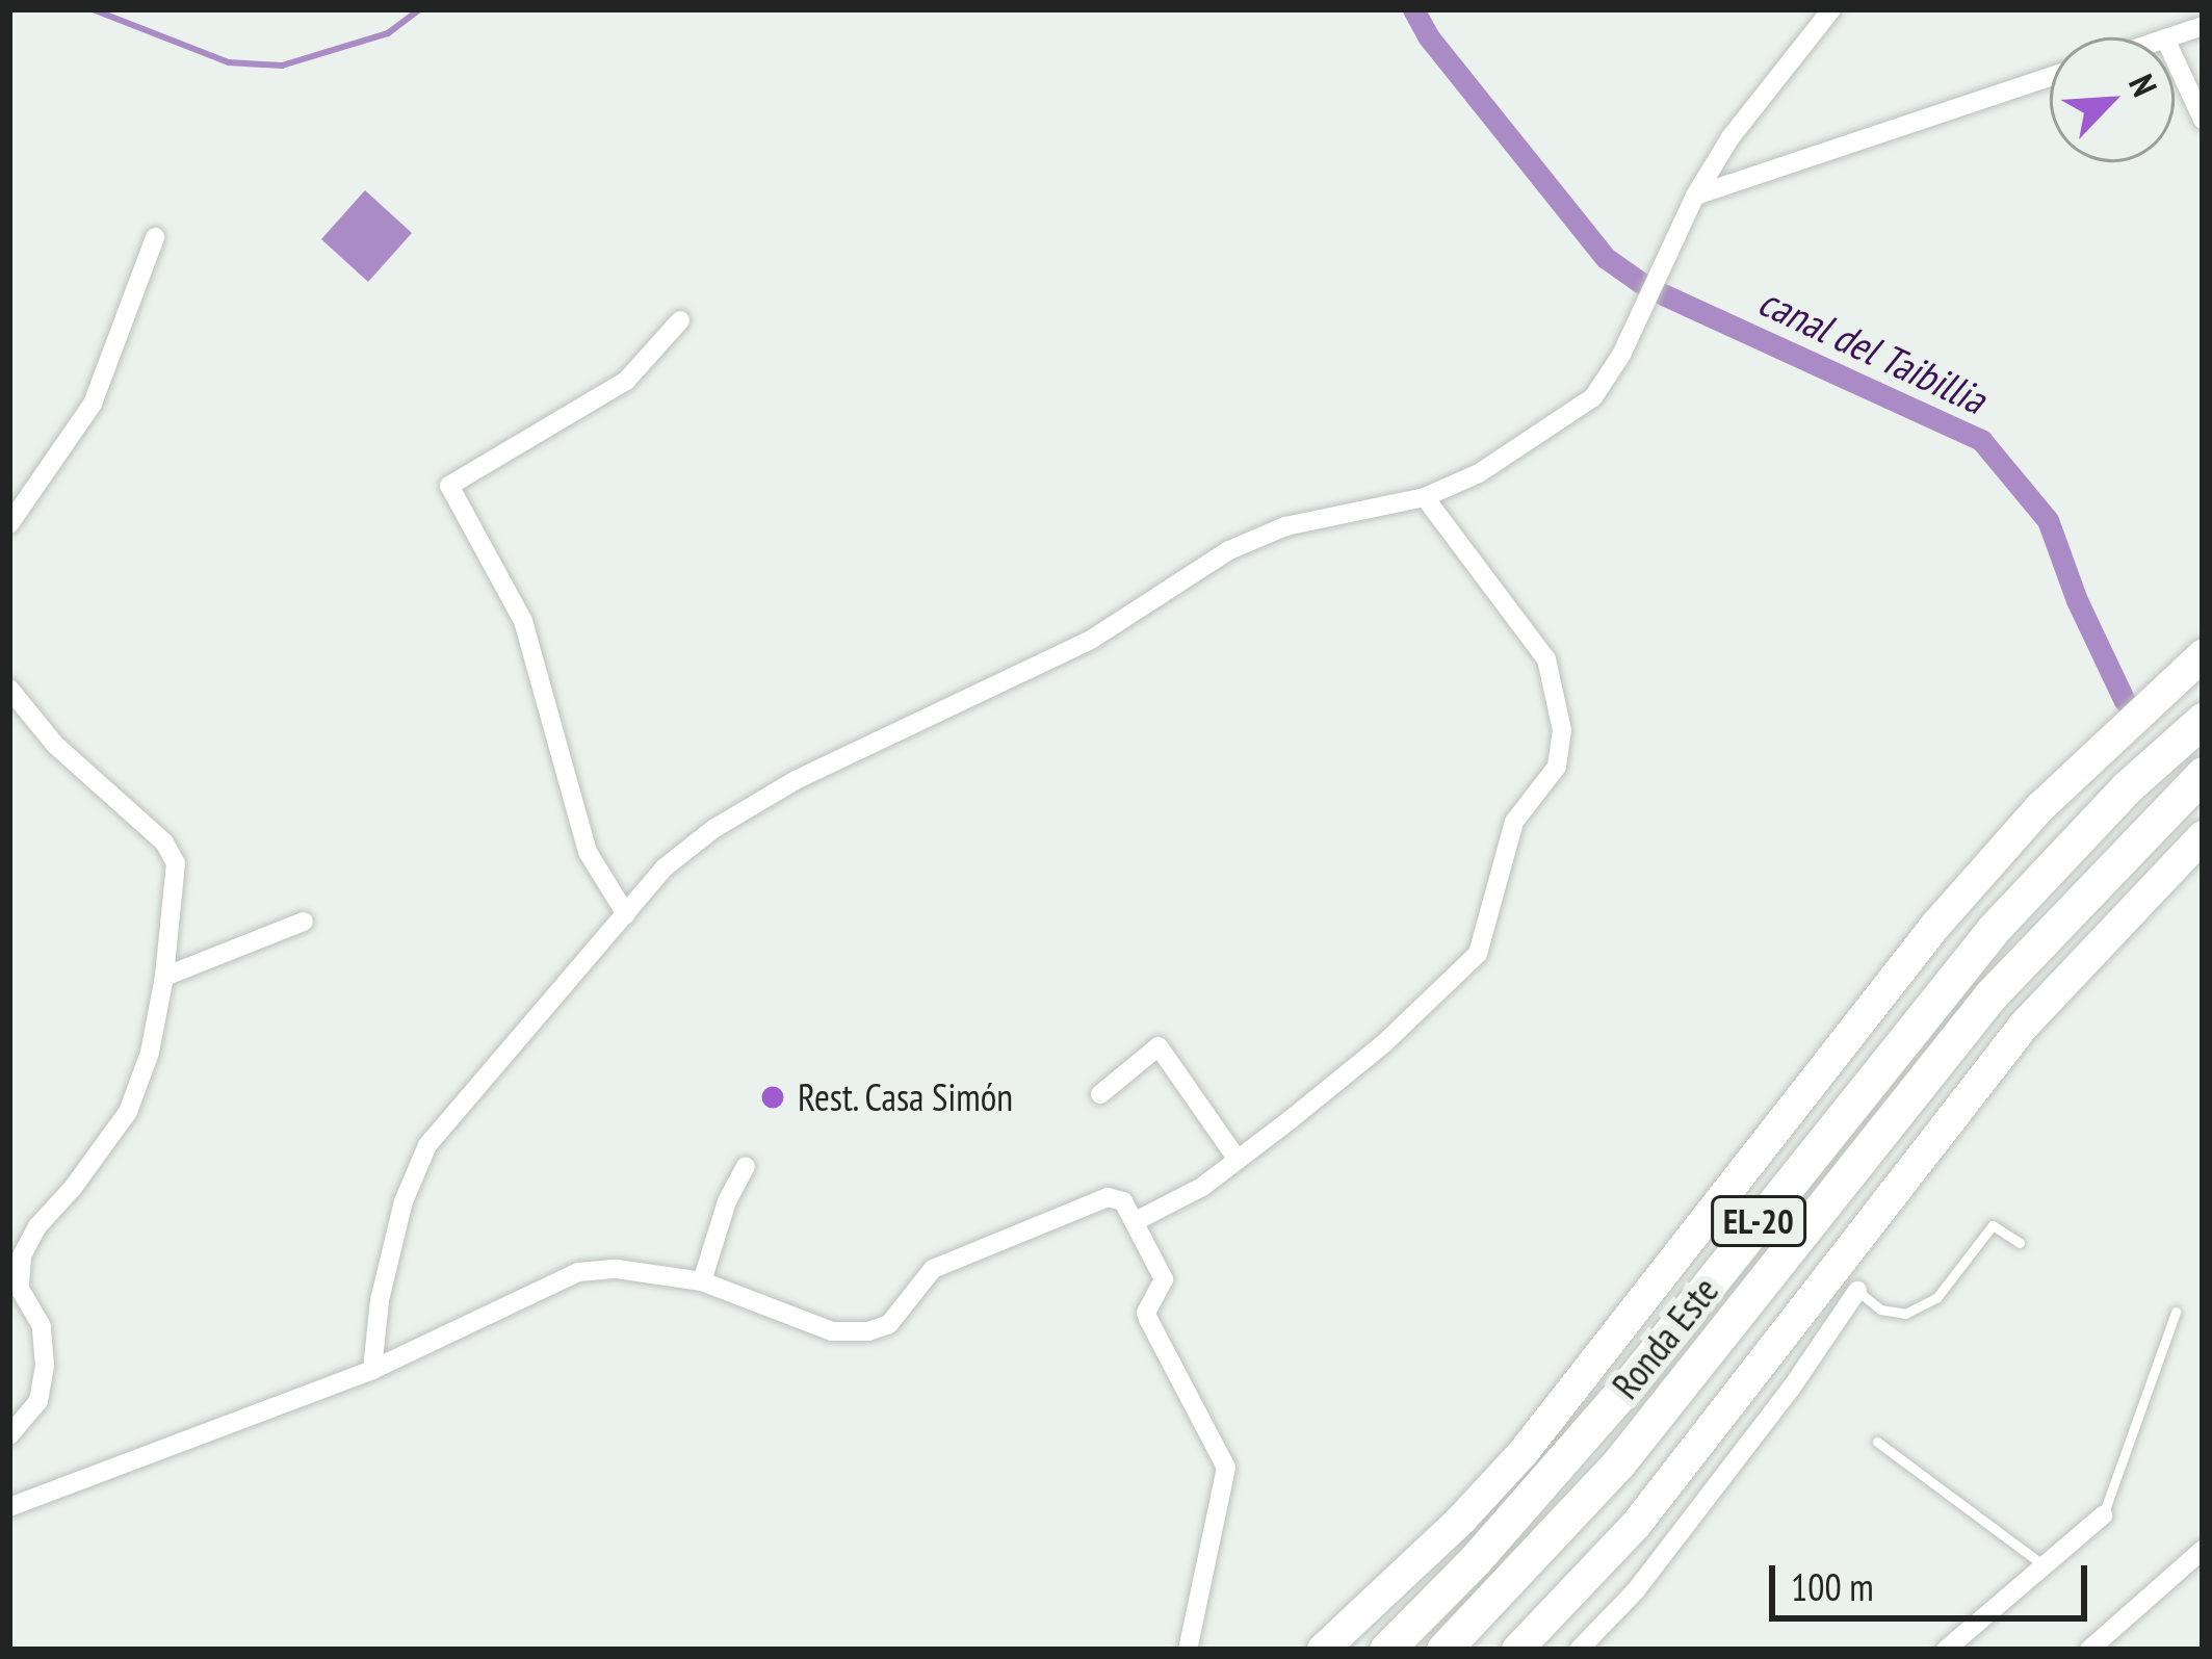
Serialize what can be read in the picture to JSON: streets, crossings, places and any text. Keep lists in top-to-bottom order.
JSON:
{
  "streets": {
    "highway": ["EL-20", "Ronda Este"]
  },
  "water": ["canal del Taibillia"],
  "places": ["Rest. Casa Simón"],
  "scale_bar": "100 m",
  "north": "top right"
}
